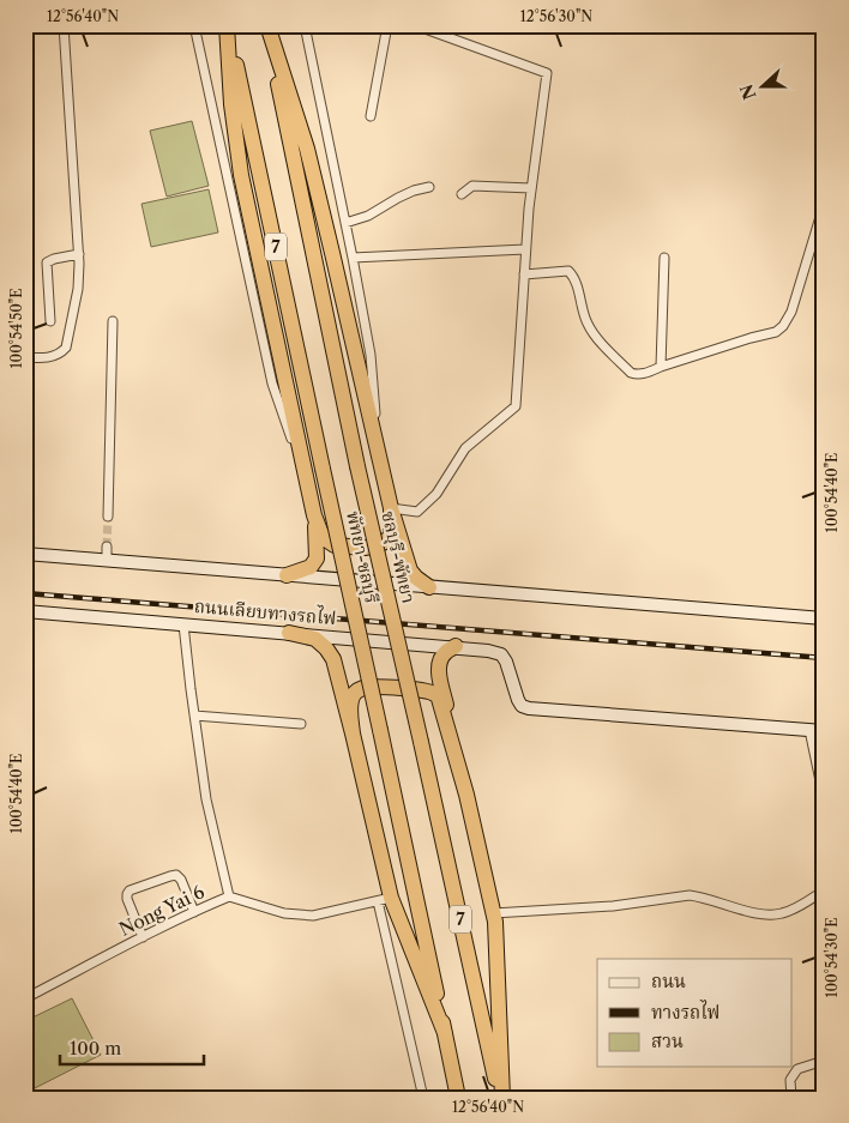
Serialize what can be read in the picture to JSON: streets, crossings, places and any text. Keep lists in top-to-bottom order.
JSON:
{
  "streets": {
    "highway": ["7", "พัทยา-ชลบุรี", "ชลบุรี-พัทยา"],
    "street": ["ถนนเลียบทางรถไฟ", "Nong Yai 6"]
  },
  "legend": ["ถนน", "ทางรถไฟ", "สวน"],
  "scale_bar": "100 m",
  "north": "left",
  "coordinates": [
    "12°56'40\"N",
    "12°56'30\"N",
    "100°54'50\"E",
    "100°54'40\"E",
    "100°54'30\"E"
  ]
}
